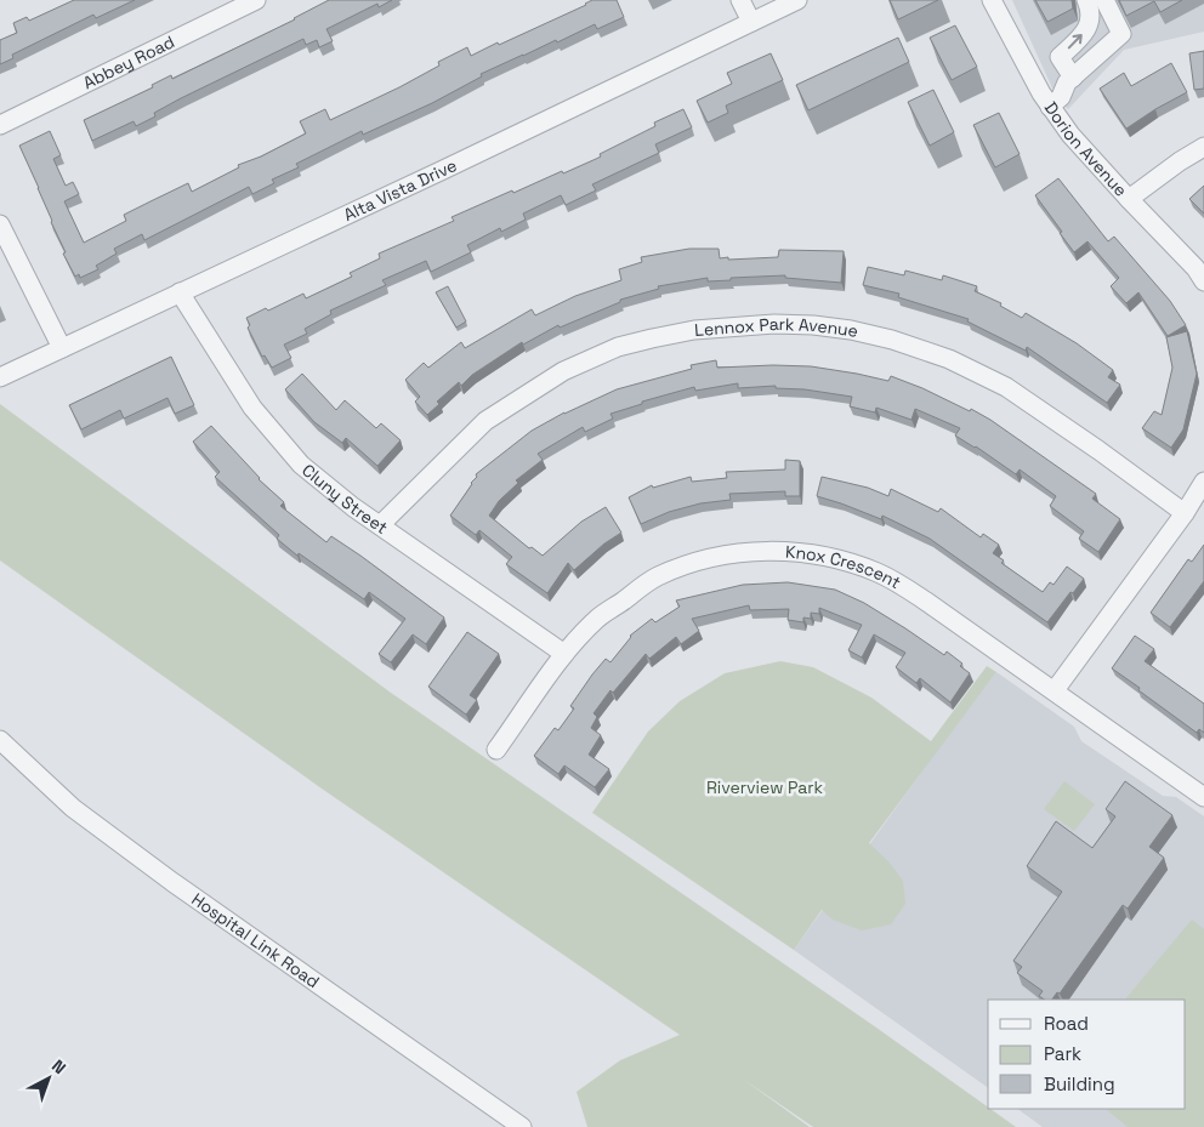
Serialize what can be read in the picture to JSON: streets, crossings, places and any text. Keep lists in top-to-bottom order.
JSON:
{
  "streets": {
    "street": [
      "Abbey Road",
      "Dorion Avenue",
      "Alta Vista Drive",
      "Lennox Park Avenue",
      "Cluny Street",
      "Knox Crescent",
      "Hospital Link Road"
    ]
  },
  "crossings": [
    ["Alta Vista Drive", "Cluny Street"],
    ["Lennox Park Avenue", "Cluny Street"],
    ["Cluny Street", "Knox Crescent"]
  ],
  "parks": ["Riverview Park"],
  "legend": ["Road", "Park", "Building"],
  "north": "top right"
}
